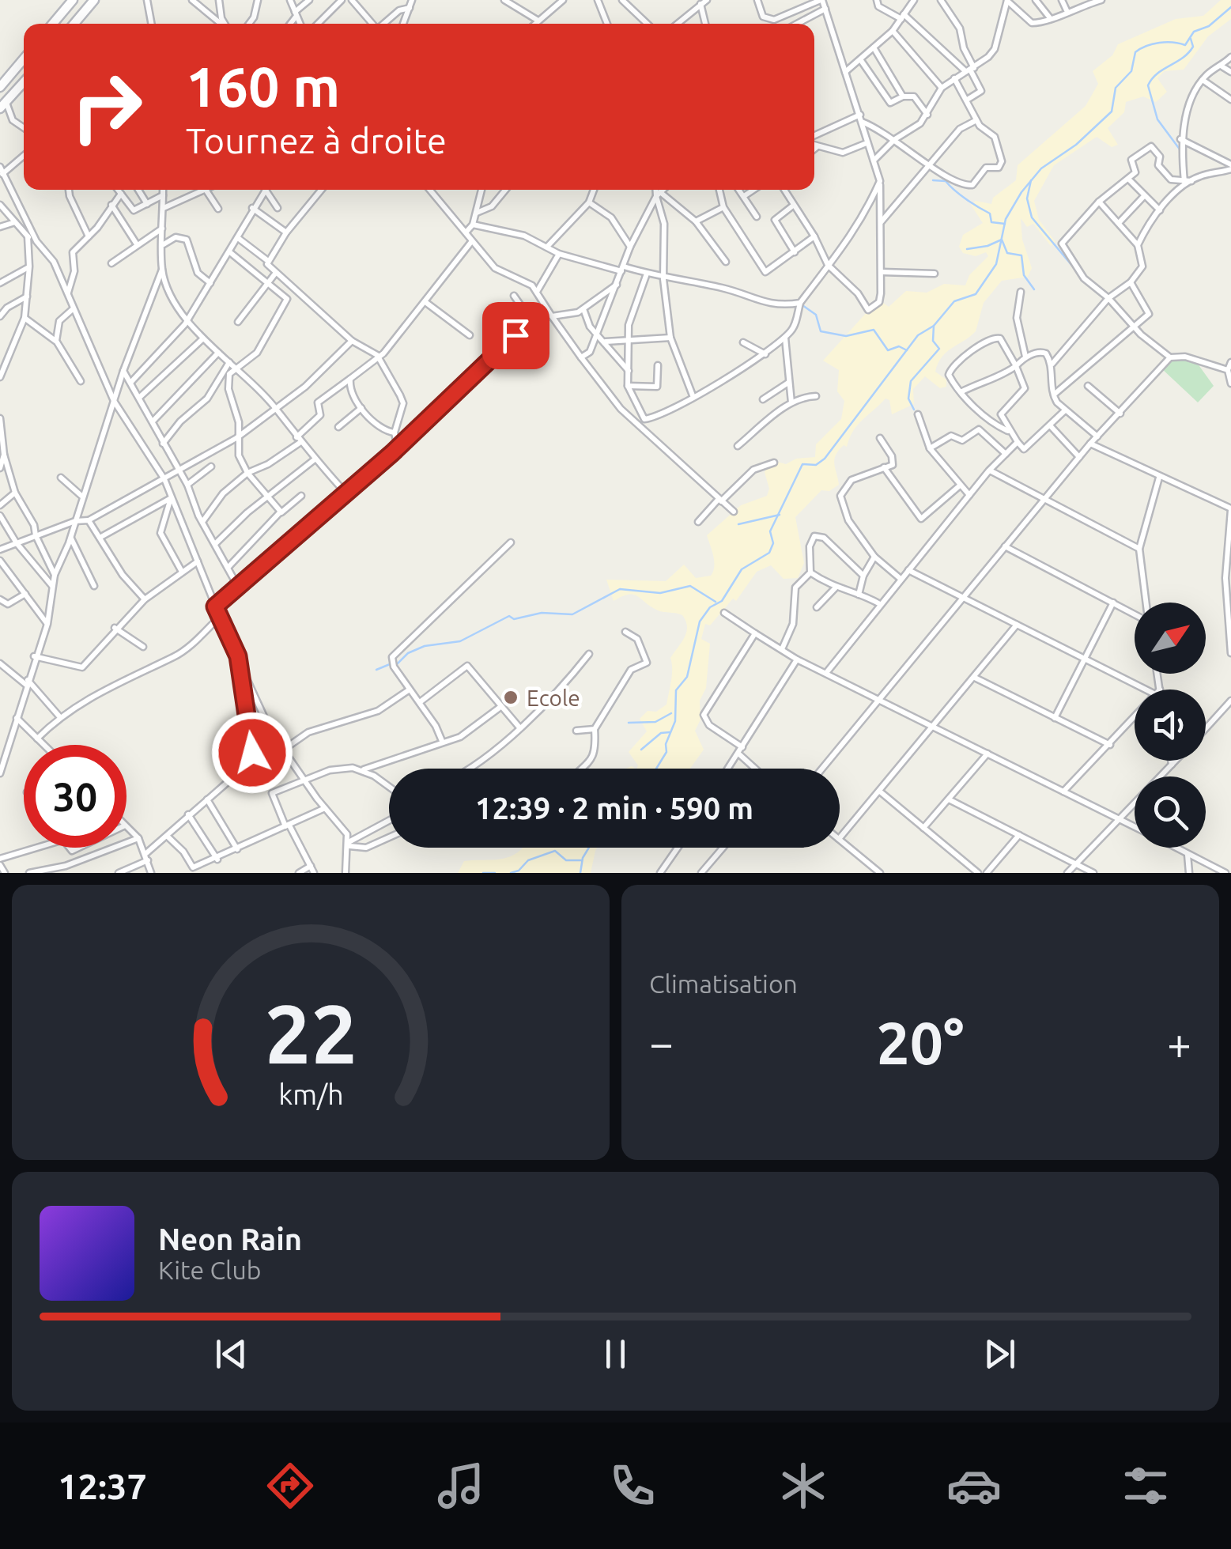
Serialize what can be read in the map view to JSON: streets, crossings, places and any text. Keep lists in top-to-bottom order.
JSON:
{
  "places": ["Ecole"],
  "north": "top right",
  "page": {
    "turn": ["160 m", "Tournez à droite"],
    "limit": "30",
    "trip": "12:39 · 2 min · 590 m",
    "tile": "Climatisation",
    "heat": ["−", "20°", "+"],
    "song": ["Neon Rain", "Kite Club"],
    "tabs": "12:37",
    "gauge": ["22", "km/h"]
  }
}
